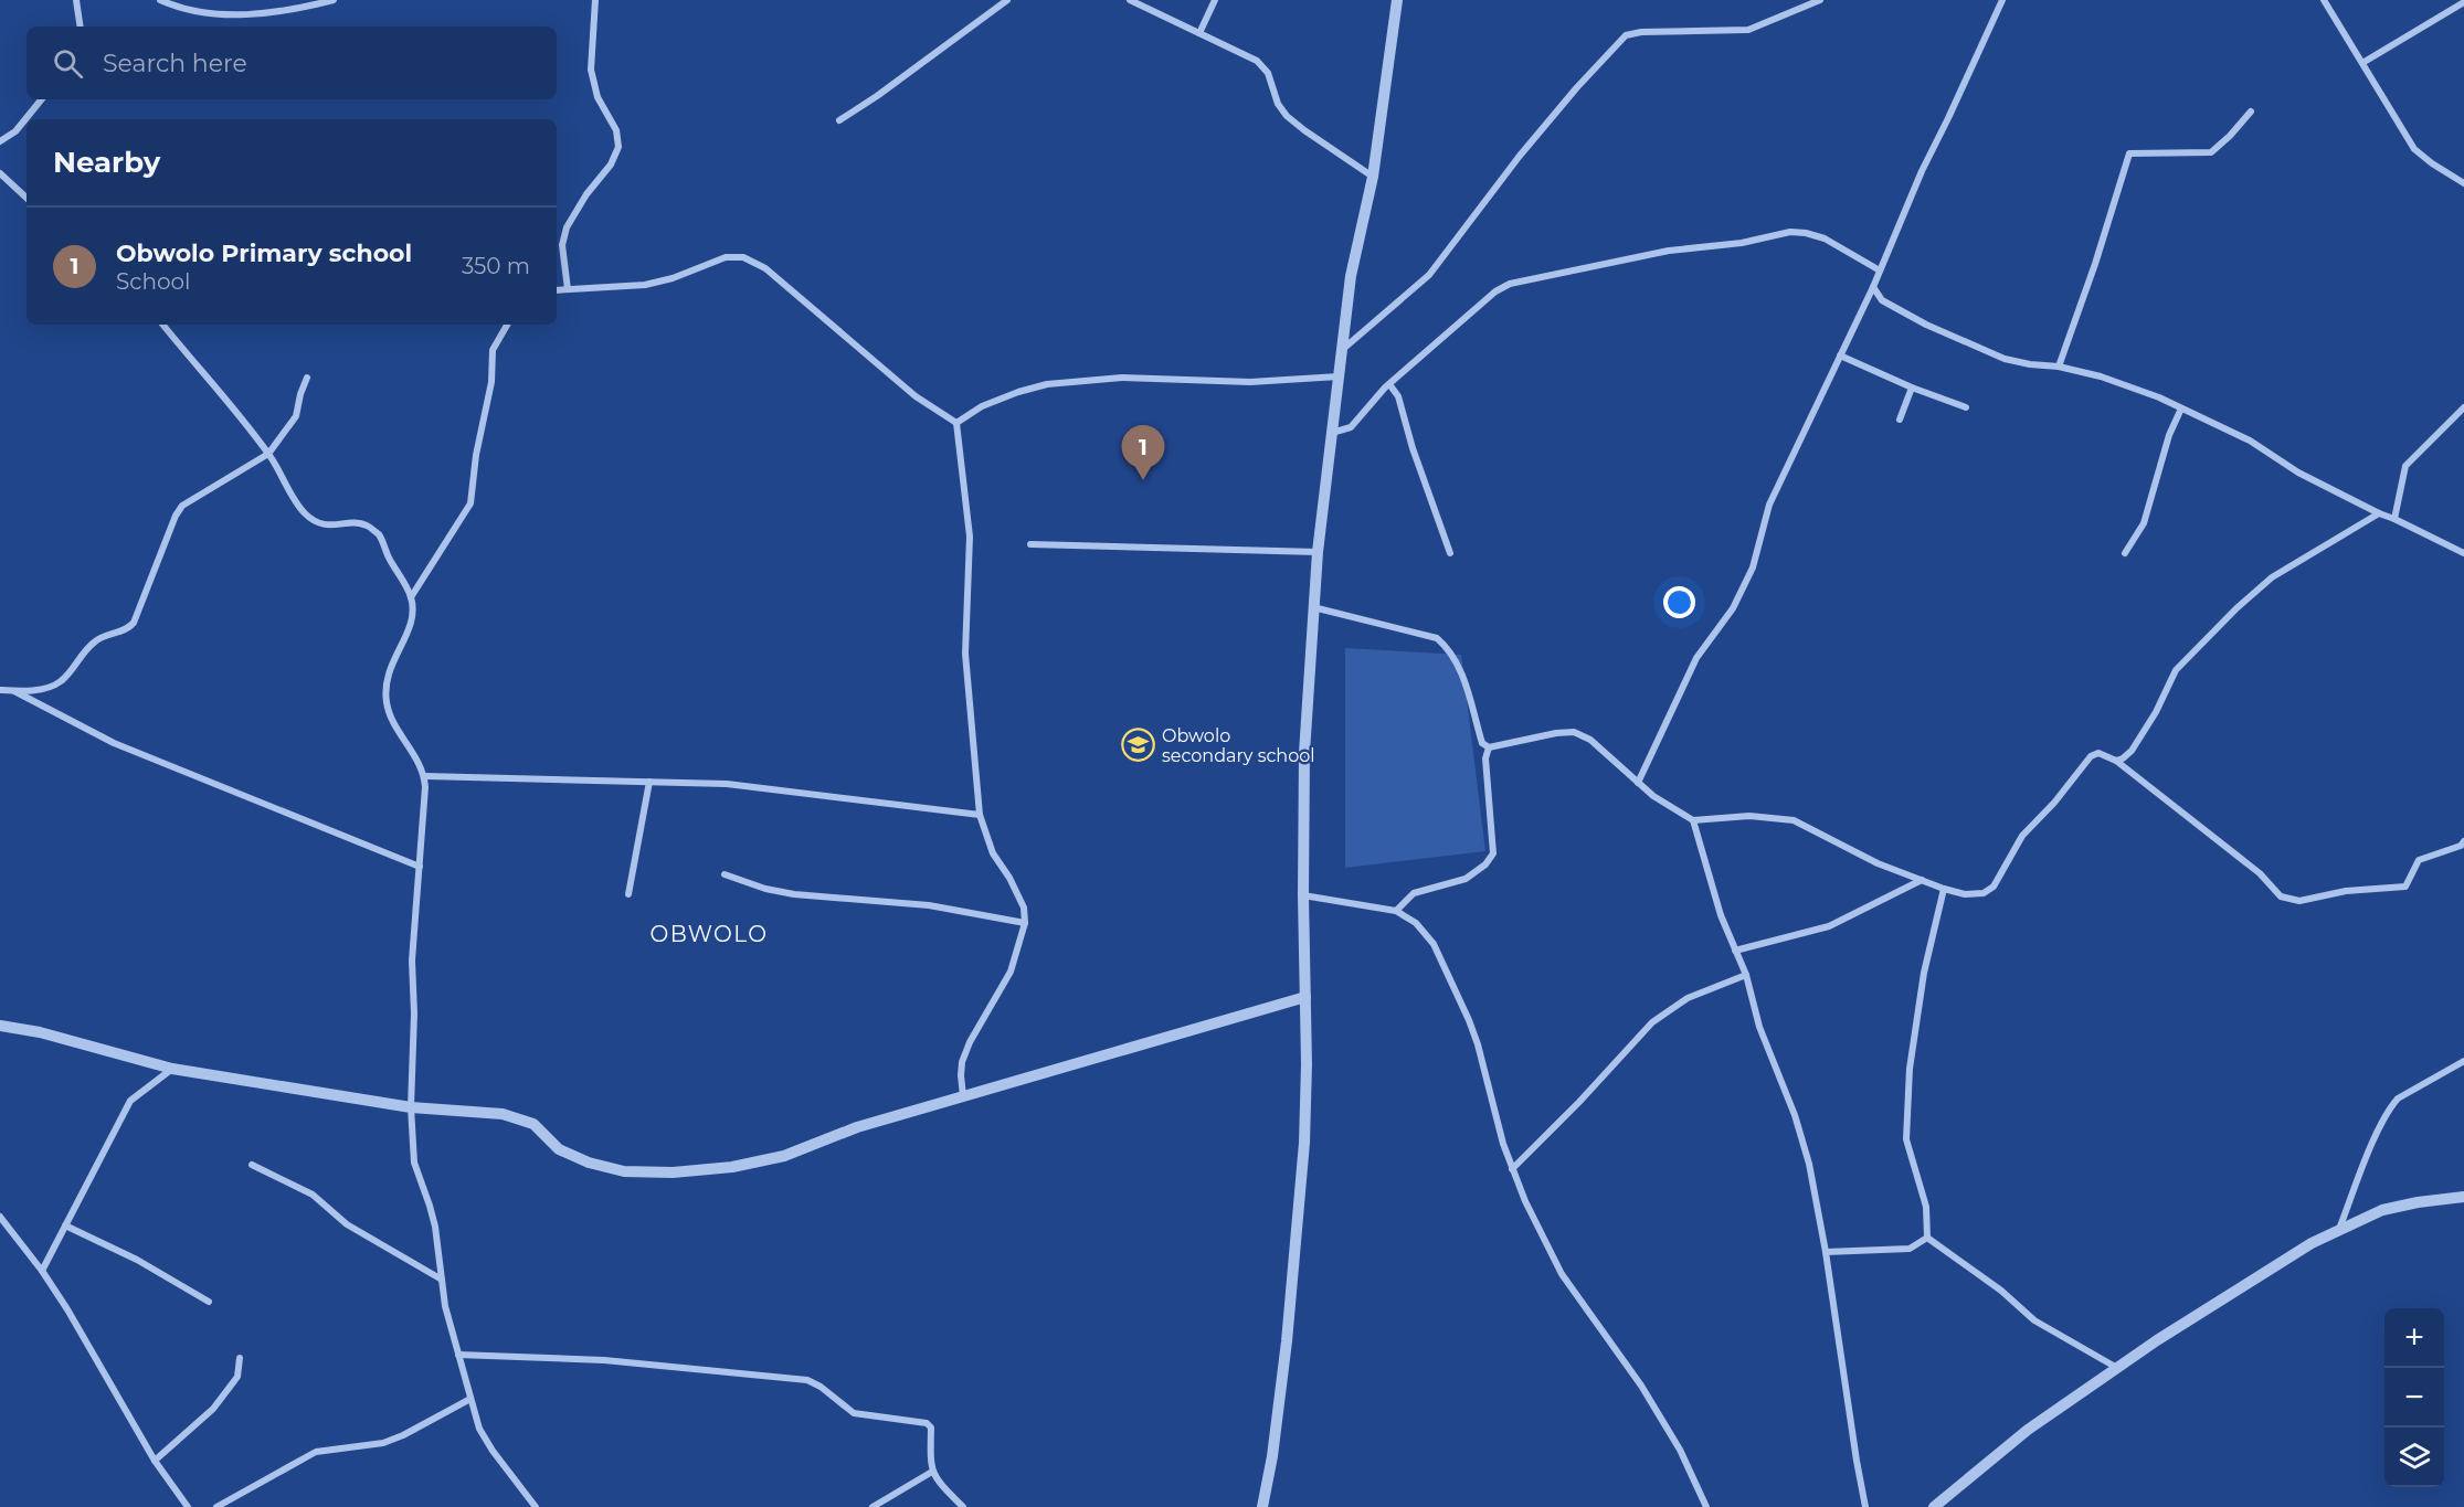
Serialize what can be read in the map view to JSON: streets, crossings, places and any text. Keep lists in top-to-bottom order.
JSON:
{
  "districts": ["OBWOLO"],
  "places": {
    "school or university": ["Obwolo secondary school"]
  },
  "page": {
    "search": "Search here",
    "heading": "Nearby",
    "list": [
      {
        "mark": "1",
        "name": "Obwolo Primary school",
        "note": "School",
        "value": "350 m"
      }
    ],
    "pins": "1",
    "map_buttons": ["+", "−"]
  }
}
